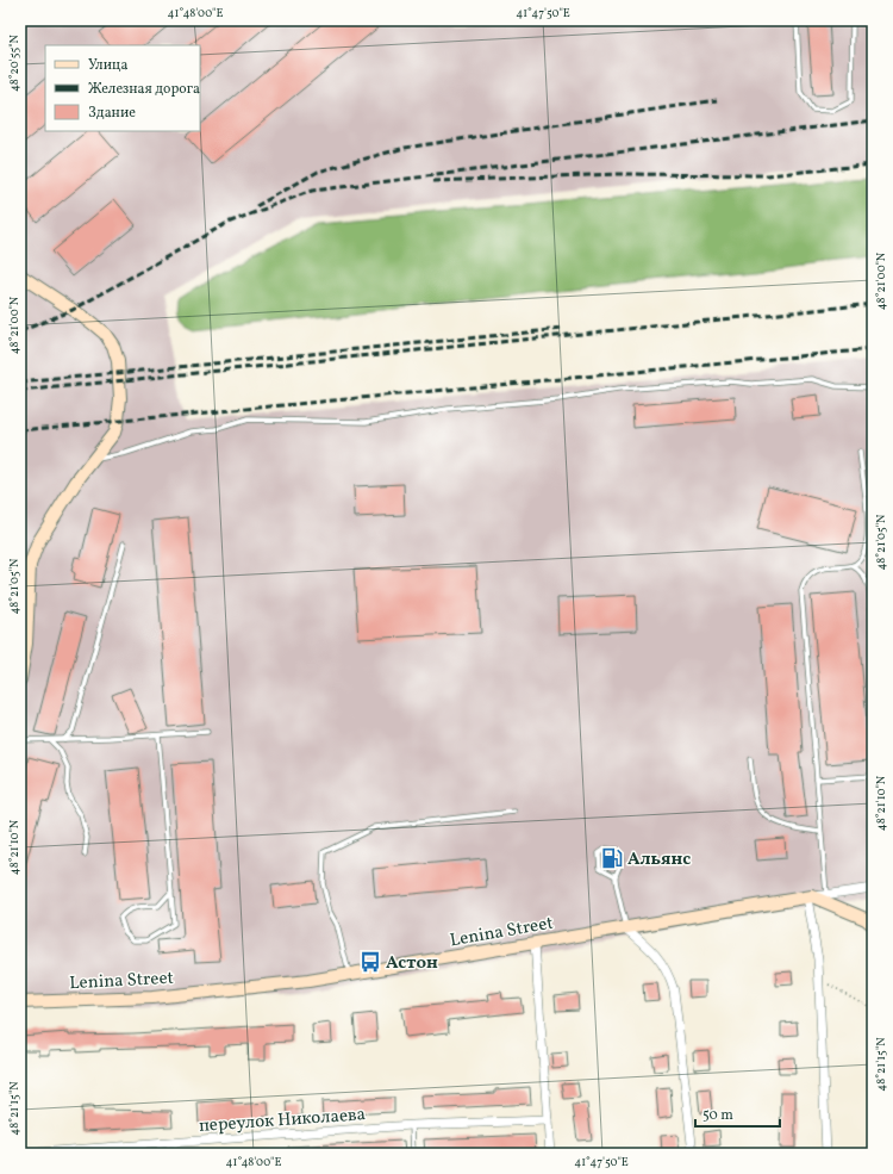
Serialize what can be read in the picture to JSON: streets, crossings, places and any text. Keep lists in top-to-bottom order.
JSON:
{
  "streets": {
    "main road": ["Lenina Street"],
    "street": ["переулок Николаева"]
  },
  "places": {
    "fuel station": ["Альянс"],
    "bus stop": ["Астон"]
  },
  "legend": ["Улица", "Железная дорога", "Здание"],
  "scale_bar": "50 m",
  "coordinates": [
    "41°48'00\"E",
    "41°47'50\"E",
    "48°20'55\"N",
    "48°21'00\"N",
    "48°21'05\"N",
    "48°21'10\"N",
    "48°21'15\"N"
  ]
}
